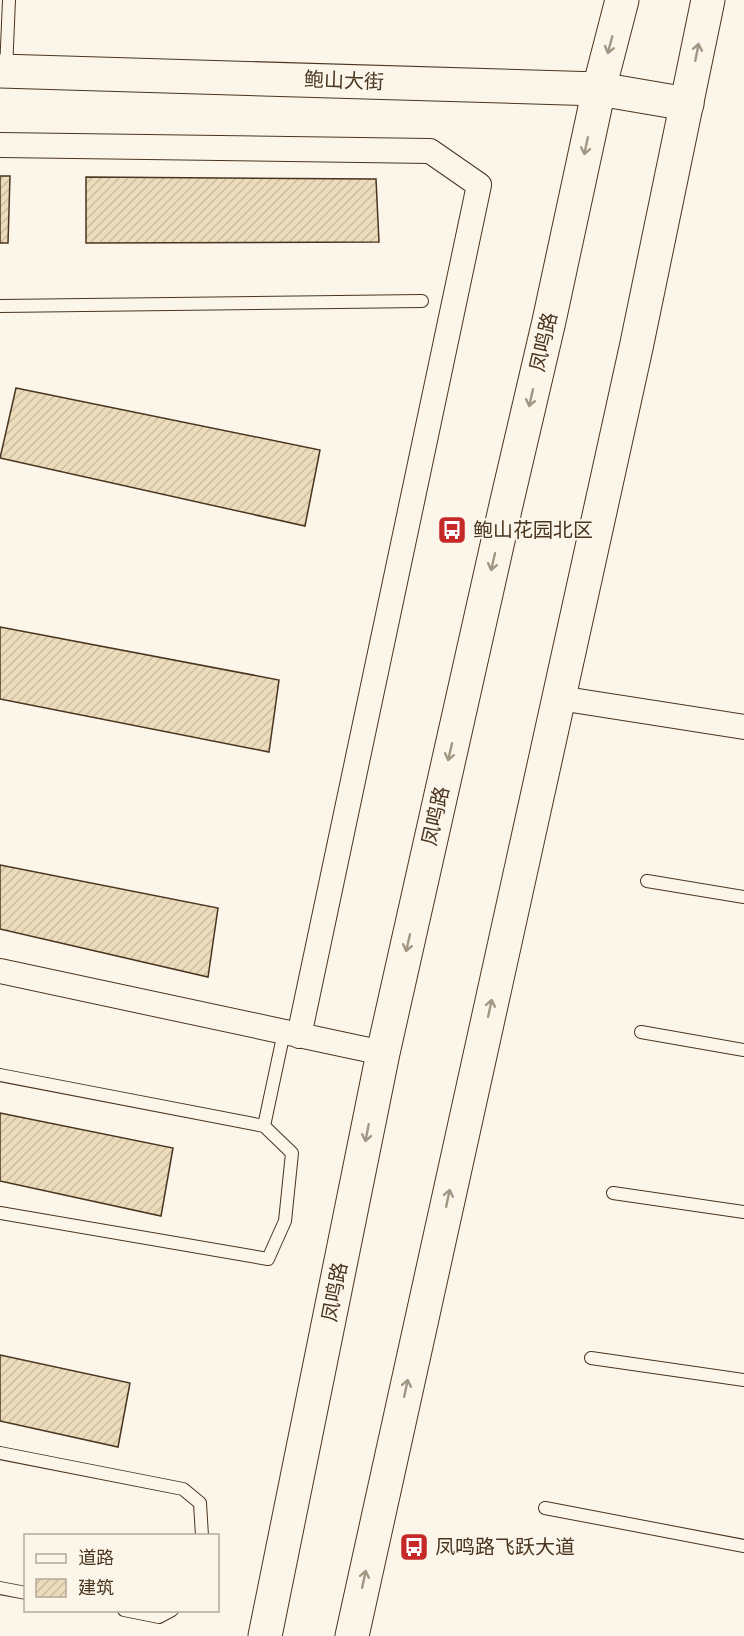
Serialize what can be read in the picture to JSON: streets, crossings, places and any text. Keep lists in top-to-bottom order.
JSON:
{
  "streets": {
    "main road": ["鲍山大街", "凤鸣路"]
  },
  "crossings": [
    ["鲍山大街", "凤鸣路"]
  ],
  "places": {
    "bus stop": ["鲍山花园北区", "凤鸣路飞跃大道"]
  },
  "legend": ["道路", "建筑"]
}
